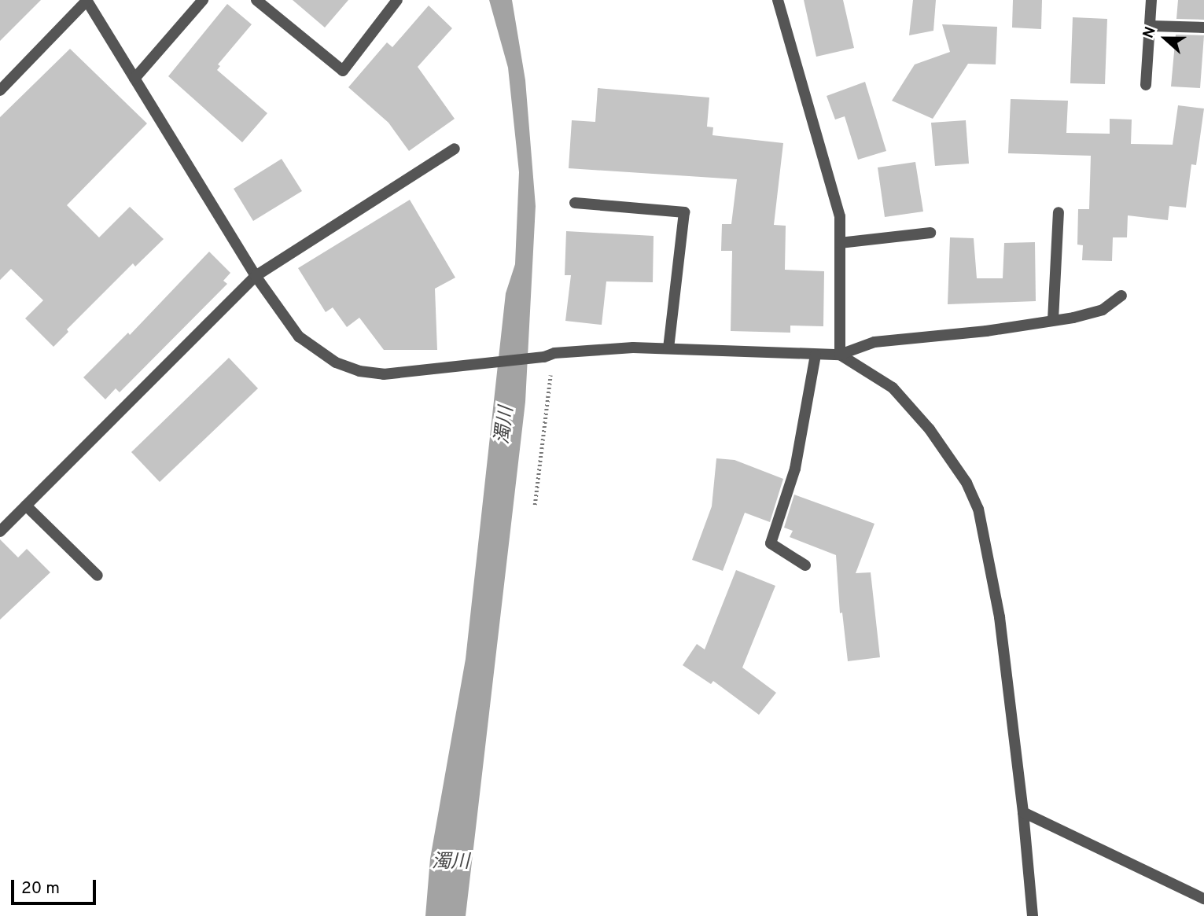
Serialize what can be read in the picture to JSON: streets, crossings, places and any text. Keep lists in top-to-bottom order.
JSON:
{
  "water": ["濁川"],
  "scale_bar": "20 m",
  "north": "left"
}
